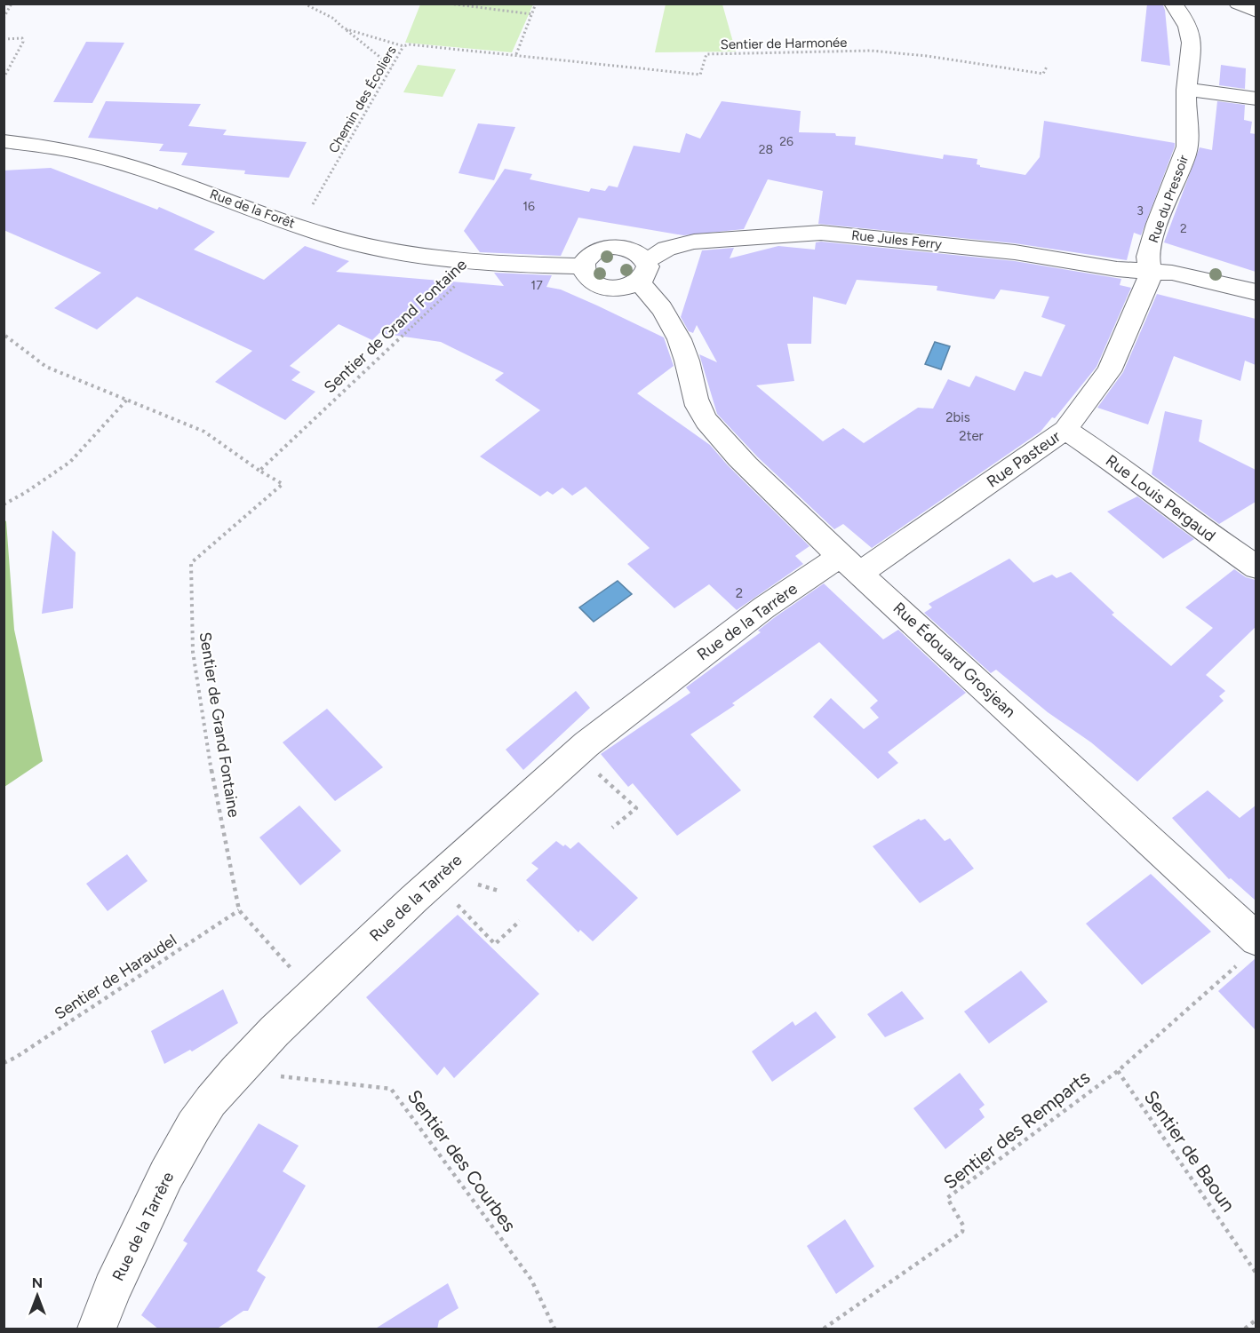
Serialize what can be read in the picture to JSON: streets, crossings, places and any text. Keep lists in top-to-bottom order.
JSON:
{
  "streets": {
    "street": [
      "Rue du Pressoir",
      "Rue de la Forêt",
      "Rue Jules Ferry",
      "Rue Pasteur",
      "Rue Louis Pergaud",
      "Rue de la Tarrère",
      "Rue Édouard Grosjean"
    ],
    "path": [
      "Sentier de Harmonée",
      "Chemin des Écoliers",
      "Sentier de Grand Fontaine",
      "Sentier de Haraudel",
      "Sentier des Remparts",
      "Sentier de Baoun",
      "Sentier des Courbes"
    ]
  },
  "crossings": [
    ["Sentier de Harmonée", "Chemin des Écoliers"],
    ["Chemin des Écoliers", "Rue de la Forêt"],
    ["Rue du Pressoir", "Rue Jules Ferry"],
    ["Rue du Pressoir", "Rue Pasteur"],
    ["Rue de la Forêt", "Rue Jules Ferry"],
    ["Rue de la Forêt", "Sentier de Grand Fontaine"],
    ["Rue de la Forêt", "Rue Édouard Grosjean"],
    ["Rue Jules Ferry", "Rue Pasteur"],
    ["Rue Jules Ferry", "Rue Édouard Grosjean"],
    ["Sentier de Grand Fontaine", "Sentier de Haraudel"],
    ["Rue Pasteur", "Rue Louis Pergaud"],
    ["Rue Pasteur", "Rue de la Tarrère"],
    ["Rue Pasteur", "Rue Édouard Grosjean"],
    ["Rue de la Tarrère", "Rue Édouard Grosjean"],
    ["Rue de la Tarrère", "Sentier des Courbes"],
    ["Rue Édouard Grosjean", "Sentier des Remparts"],
    ["Sentier des Remparts", "Sentier de Baoun"]
  ],
  "house_numbers": [
    "26",
    "28",
    "16",
    "3",
    "2",
    "17",
    "2bis",
    "2ter",
    "2"
  ],
  "north": "top"
}
